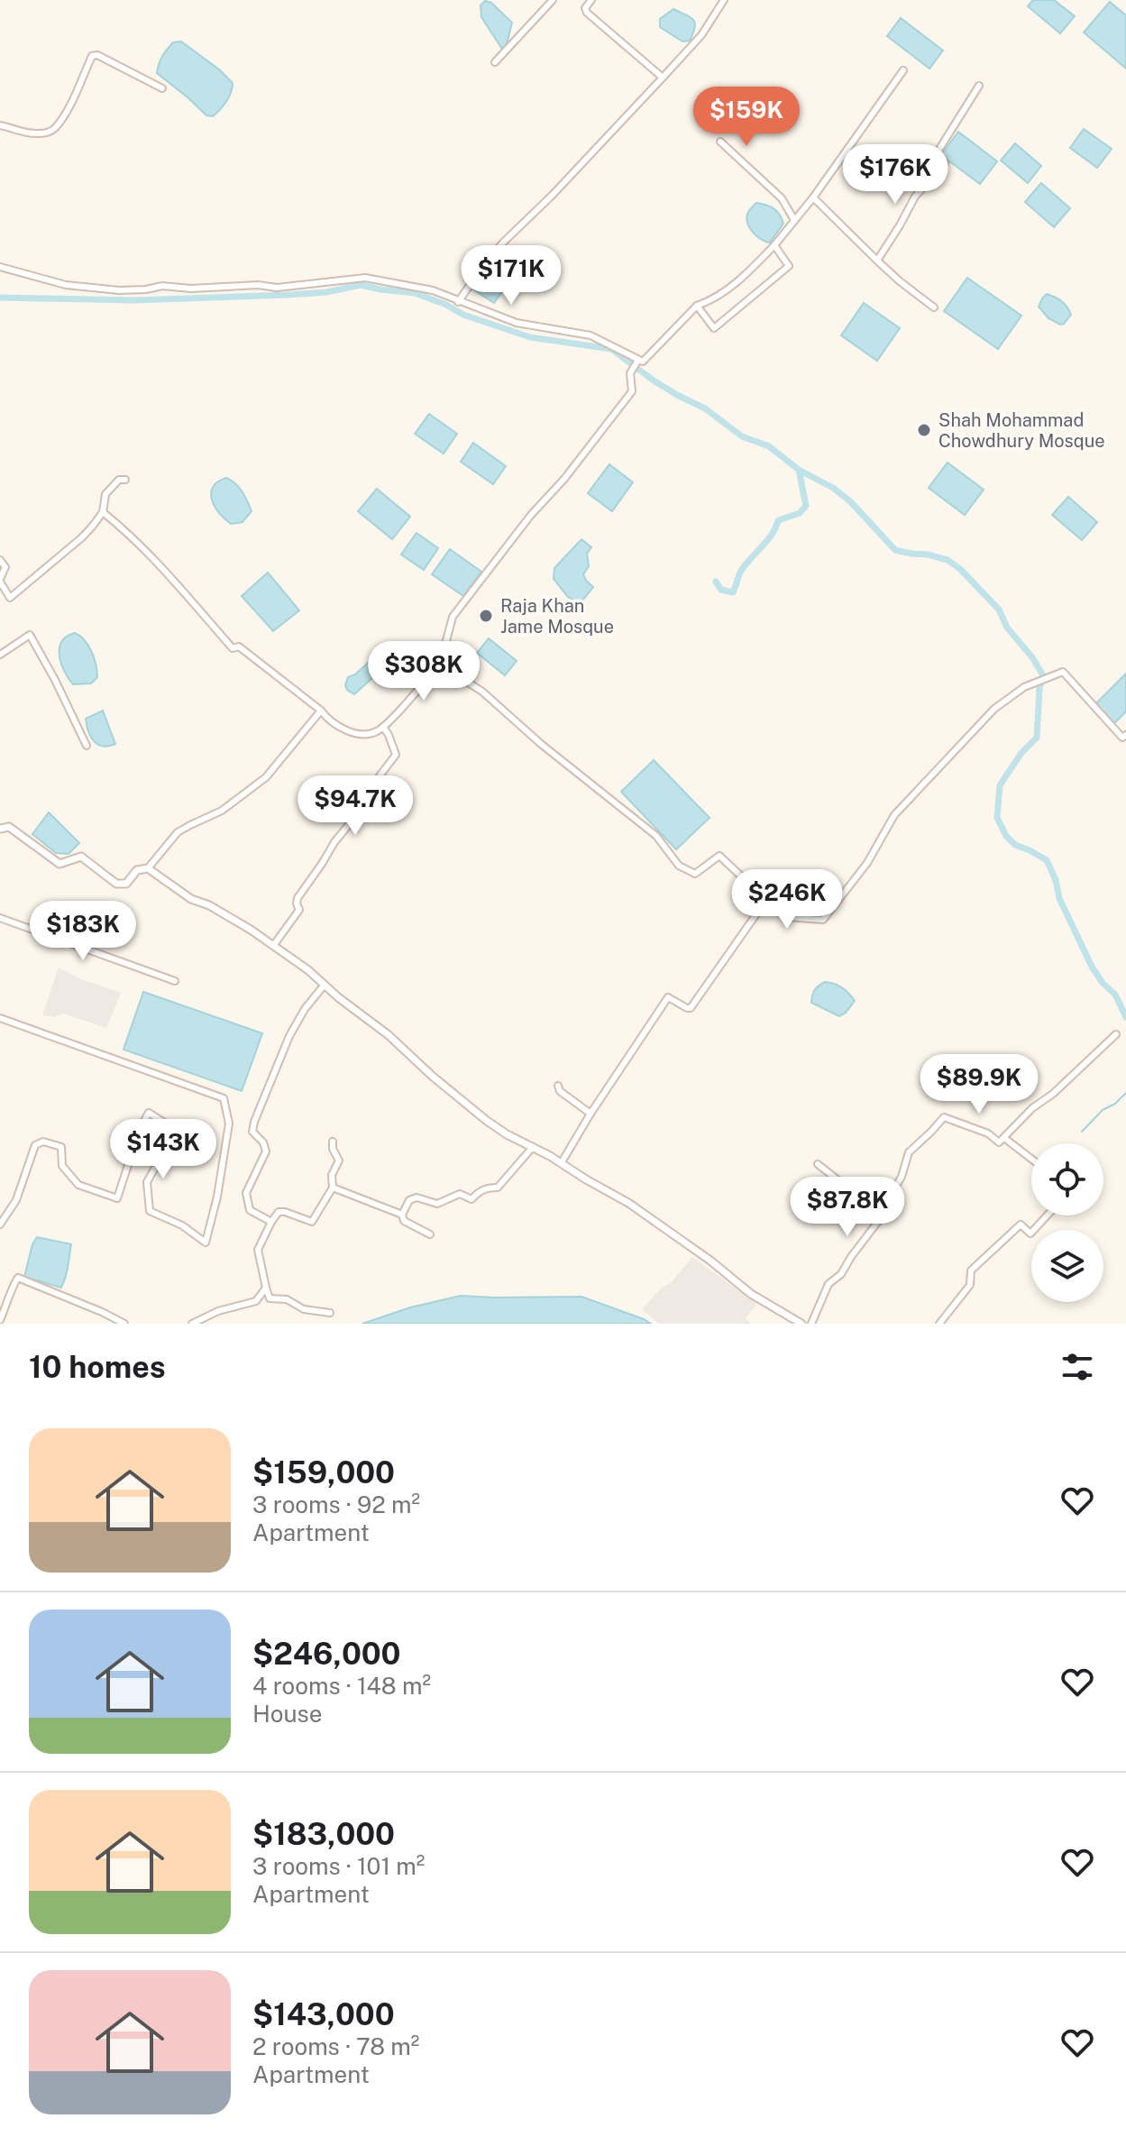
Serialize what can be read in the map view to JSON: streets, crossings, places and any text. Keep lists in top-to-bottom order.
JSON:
{
  "places": ["Shah Mohammad Chowdhury Mosque", "Raja Khan Jame Mosque"],
  "page": {
    "price": [
      "$159K",
      "$176K",
      "$171K",
      "$308K",
      "$94.7K",
      "$246K",
      "$183K",
      "$89.9K",
      "$143K",
      "$87.8K"
    ],
    "heading": "10 homes",
    "list": [
      {
        "name": "$159,000",
        "note": "3 rooms · 92 m² · Apartment"
      },
      {
        "name": "$246,000",
        "note": "4 rooms · 148 m² · House"
      },
      {
        "name": "$183,000",
        "note": "3 rooms · 101 m² · Apartment"
      },
      {
        "name": "$143,000",
        "note": "2 rooms · 78 m² · Apartment"
      }
    ]
  }
}
